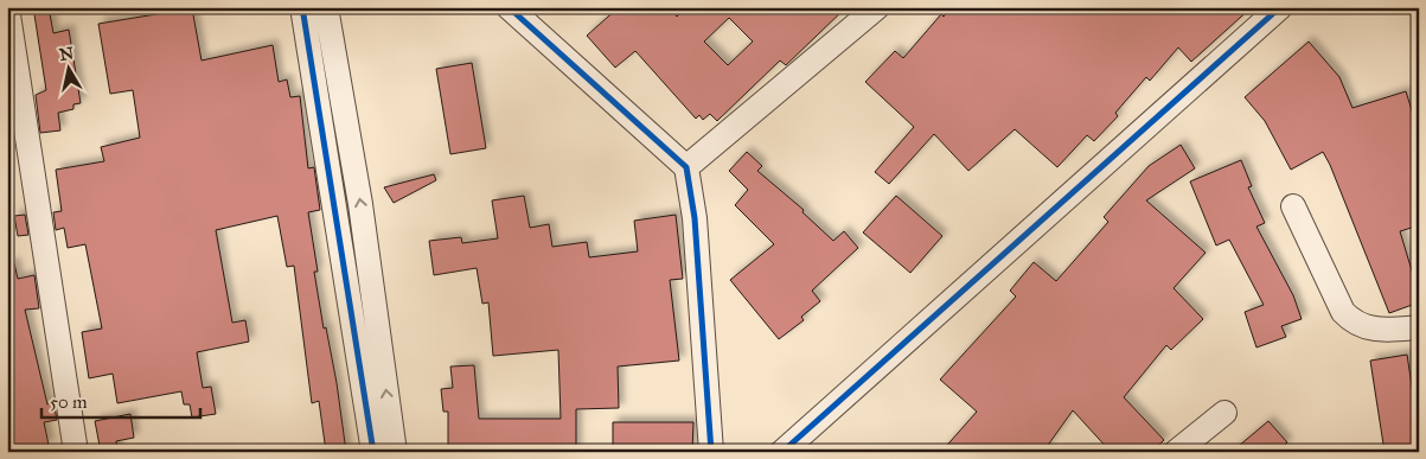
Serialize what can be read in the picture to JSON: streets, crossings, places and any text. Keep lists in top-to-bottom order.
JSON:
{
  "scale_bar": "50 m",
  "north": "top"
}
